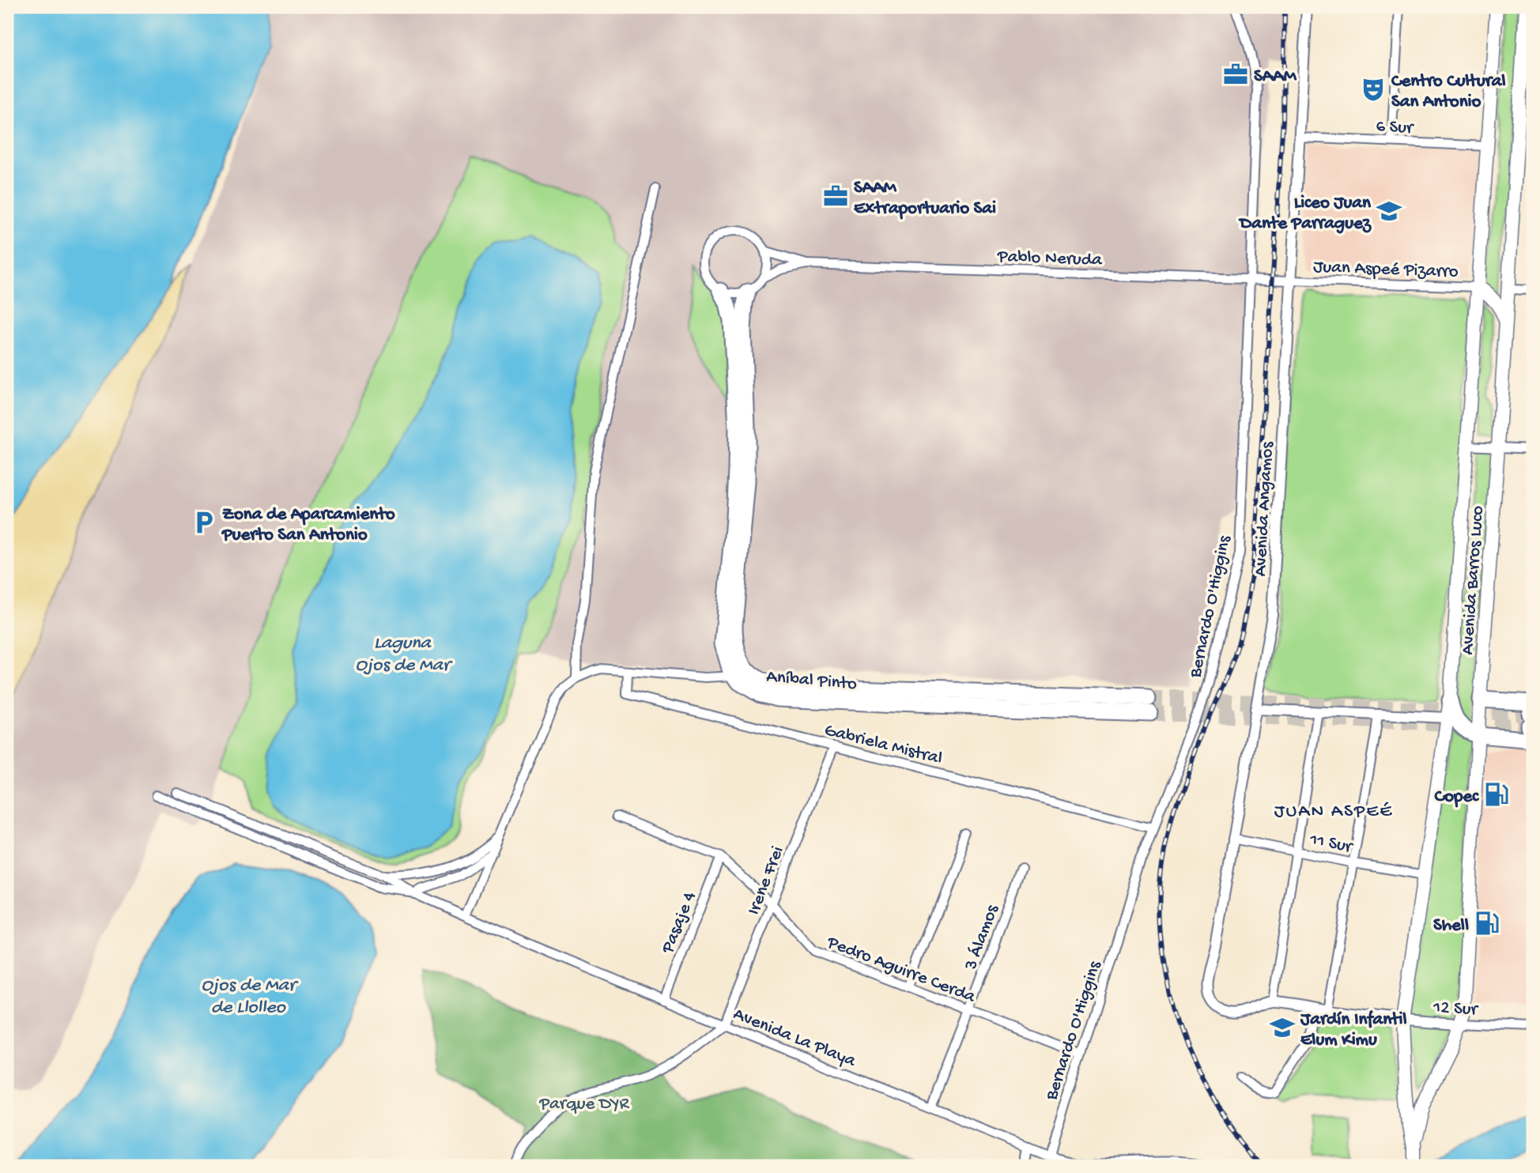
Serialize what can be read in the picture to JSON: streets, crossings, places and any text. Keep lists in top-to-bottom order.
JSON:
{
  "streets": {
    "highway": ["Aníbal Pinto"],
    "main road": ["Avenida Barros Luco"],
    "street": [
      "6 Sur",
      "Pablo Neruda",
      "Juan Aspeé Pizarro",
      "Avenida Angamos",
      "Bernardo O'Higgins",
      "Gabriela Mistral",
      "11 Sur",
      "Irene Frei",
      "Pasaje 4",
      "3 Álamos",
      "Pedro Aguirre Cerda",
      "12 Sur",
      "Avenida La Playa"
    ]
  },
  "crossings": [
    ["6 Sur", "Avenida Angamos"],
    ["6 Sur", "Avenida Barros Luco"],
    ["Pablo Neruda", "Juan Aspeé Pizarro"],
    ["Pablo Neruda", "Avenida Angamos"],
    ["Pablo Neruda", "Bernardo O'Higgins"],
    ["Pablo Neruda", "Aníbal Pinto"],
    ["Juan Aspeé Pizarro", "Avenida Angamos"],
    ["Juan Aspeé Pizarro", "Avenida Barros Luco"],
    ["Avenida Angamos", "11 Sur"],
    ["Avenida Angamos", "12 Sur"],
    ["Avenida Barros Luco", "11 Sur"],
    ["Avenida Barros Luco", "12 Sur"],
    ["Bernardo O'Higgins", "Gabriela Mistral"],
    ["Bernardo O'Higgins", "Pedro Aguirre Cerda"],
    ["Bernardo O'Higgins", "Avenida La Playa"],
    ["Gabriela Mistral", "Irene Frei"],
    ["Irene Frei", "Pedro Aguirre Cerda"],
    ["Irene Frei", "Avenida La Playa"],
    ["Pasaje 4", "Pedro Aguirre Cerda"],
    ["Pasaje 4", "Avenida La Playa"],
    ["3 Álamos", "Pedro Aguirre Cerda"],
    ["3 Álamos", "Avenida La Playa"]
  ],
  "districts": ["JUAN ASPEÉ"],
  "water": ["Laguna Ojos de Mar", "Ojos de Mar de Llolleo"],
  "parks": ["Parque DYR"],
  "places": {
    "office": ["SAAM", "SAAM Extraportuario Sai"],
    "theatre": ["Centro Cultural San Antonio"],
    "school or university": ["Liceo Juan Dante Parraguez", "Jardín Infantil Elum Kimu"],
    "parking": ["Zona de Aparcamiento Puerto San Antonio"],
    "fuel station": ["Copec", "Shell"]
  }
}
